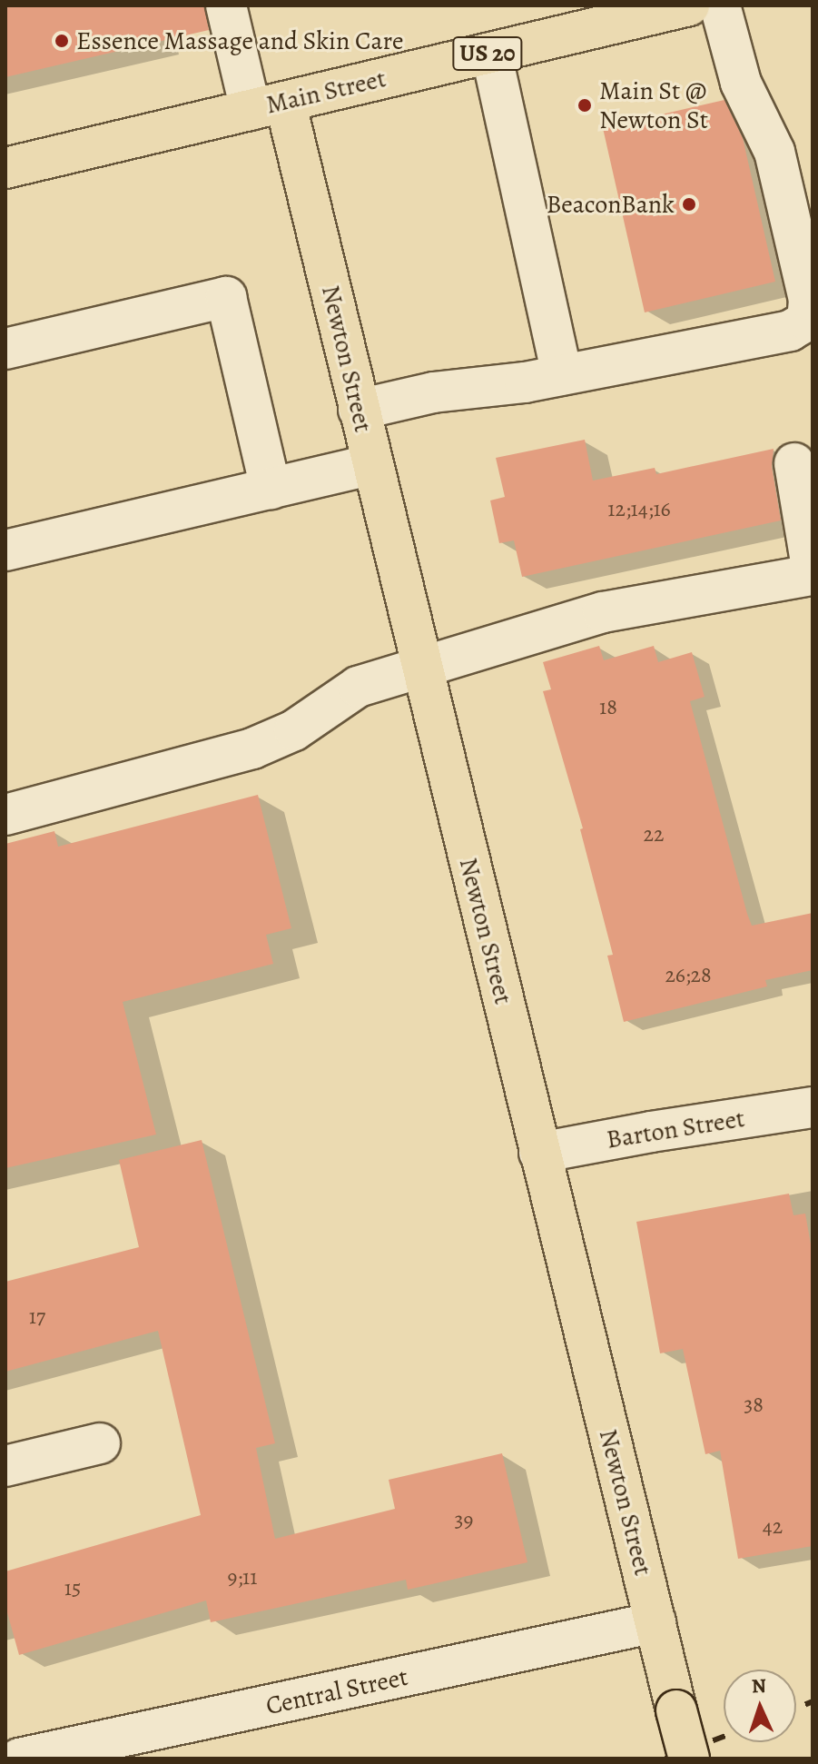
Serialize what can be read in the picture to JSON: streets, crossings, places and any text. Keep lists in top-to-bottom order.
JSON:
{
  "streets": {
    "main road": ["US 20", "Main Street", "Newton Street"],
    "street": ["Barton Street", "Central Street"]
  },
  "crossings": [
    ["Main Street", "Newton Street"],
    ["Newton Street", "Barton Street"],
    ["Newton Street", "Central Street"]
  ],
  "places": ["Essence Massage and Skin Care", "Main St @ Newton St", "BeaconBank"],
  "house_numbers": [
    "12;14;16",
    "18",
    "22",
    "26;28",
    "17",
    "38",
    "39",
    "42",
    "9;11",
    "15"
  ],
  "north": "top"
}
